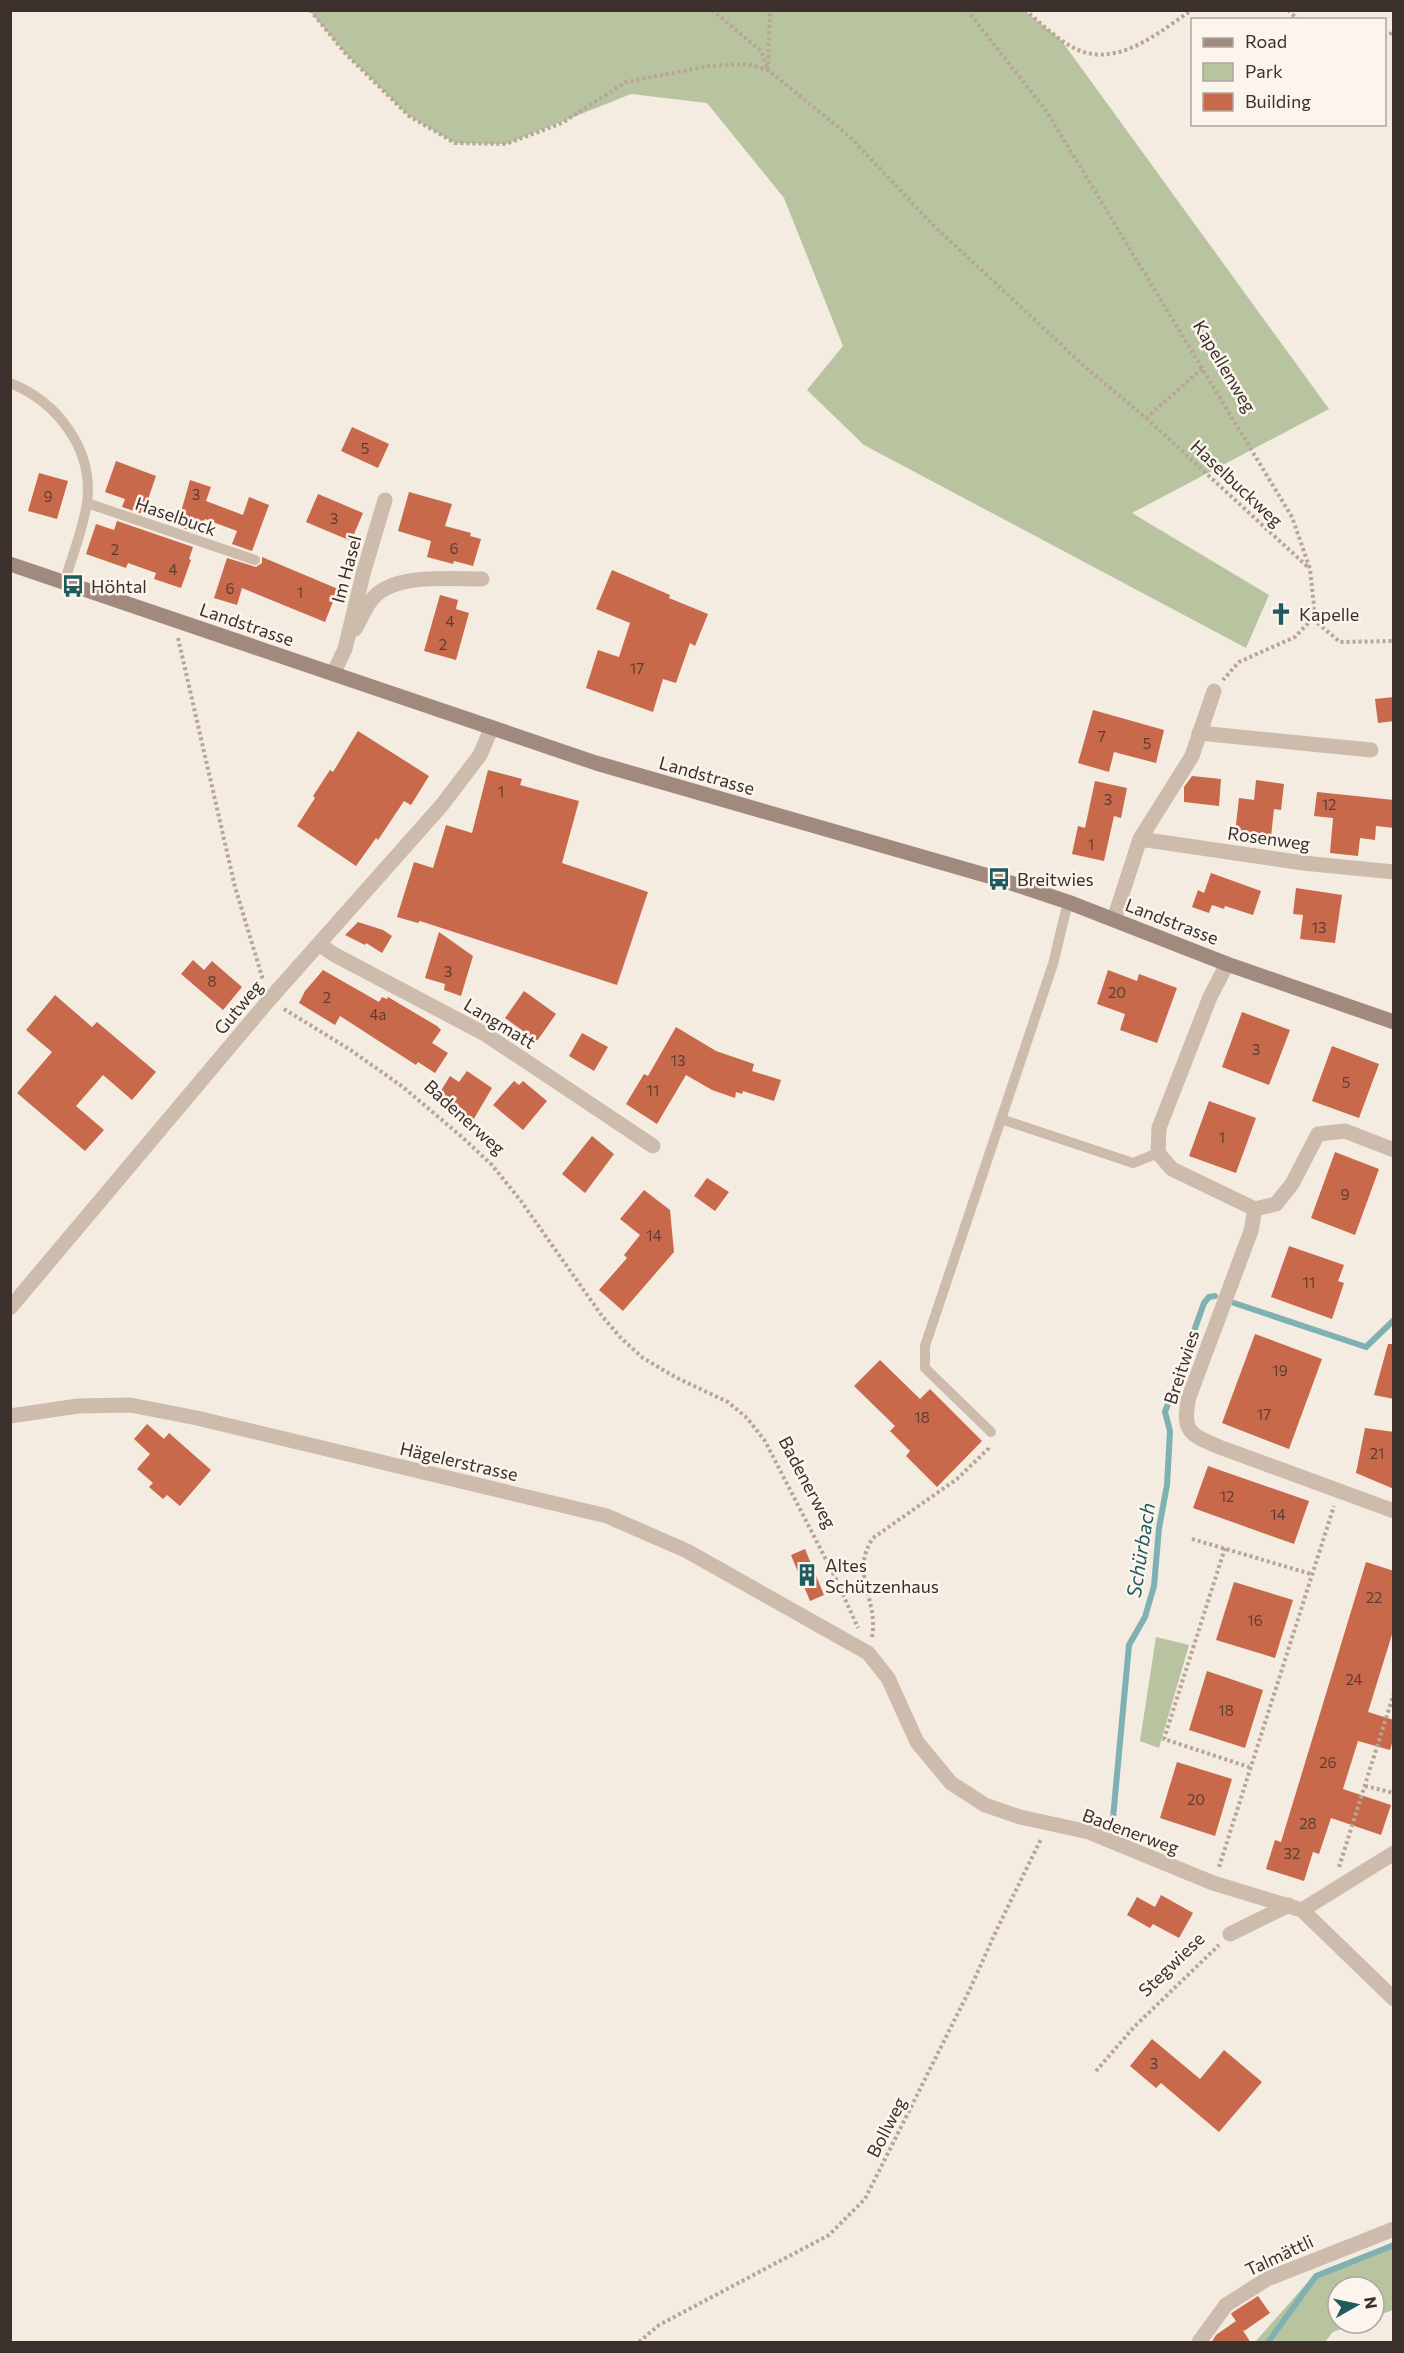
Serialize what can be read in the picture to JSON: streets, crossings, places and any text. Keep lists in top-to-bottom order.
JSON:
{
  "streets": {
    "main road": ["Landstrasse"],
    "street": [
      "Im Hasel",
      "Rosenweg",
      "Gutweg",
      "Langmatt",
      "Badenerweg",
      "Breitwies",
      "Hägelerstrasse",
      "Stegwiese",
      "Talmättli"
    ],
    "lane": ["Haselbuck"],
    "path": ["Kapellenweg", "Haselbuckweg", "Bollweg"]
  },
  "crossings": [
    ["Kapellenweg", "Haselbuckweg"],
    ["Im Hasel", "Landstrasse"],
    ["Landstrasse", "Gutweg"],
    ["Gutweg", "Langmatt"],
    ["Gutweg", "Badenerweg"],
    ["Badenerweg", "Hägelerstrasse"],
    ["Badenerweg", "Stegwiese"],
    ["Badenerweg", "Bollweg"]
  ],
  "water": ["Schürbach"],
  "places": {
    "bus stop": ["Höhtal", "Breitwies"],
    "church": ["Kapelle"],
    "building": ["Altes Schützenhaus"]
  },
  "house_numbers": [
    "5",
    "3",
    "9",
    "3",
    "6",
    "2",
    "4",
    "6",
    "1",
    "4",
    "2",
    "17",
    "7",
    "5",
    "1",
    "3",
    "12",
    "1",
    "13",
    "3",
    "8",
    "20",
    "2",
    "4a",
    "3",
    "13",
    "5",
    "11",
    "1",
    "9",
    "14",
    "11",
    "19",
    "17",
    "18",
    "21",
    "12",
    "14",
    "22",
    "16",
    "24",
    "18",
    "26",
    "20",
    "28",
    "32",
    "3"
  ],
  "legend": ["Road", "Park", "Building"],
  "north": "right"
}
